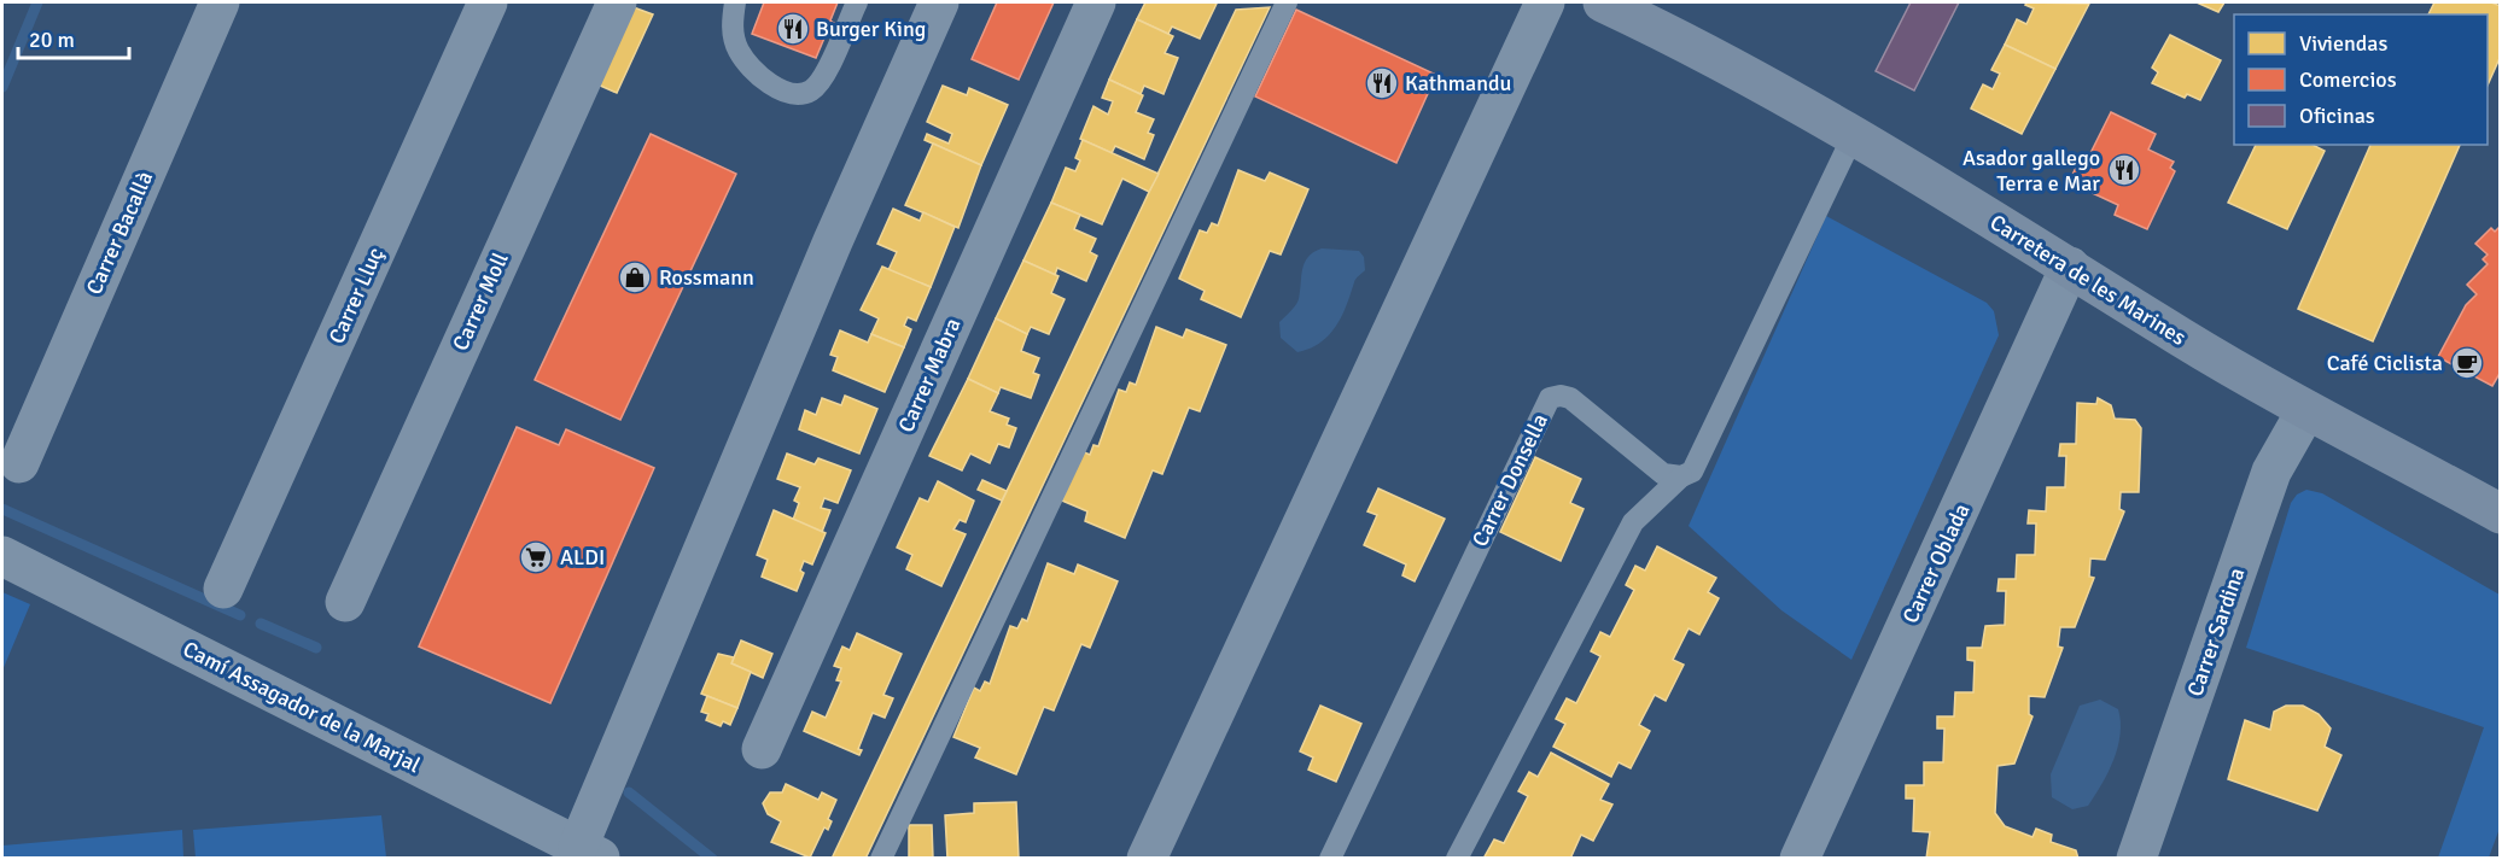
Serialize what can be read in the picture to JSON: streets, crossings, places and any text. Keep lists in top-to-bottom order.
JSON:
{
  "streets": {
    "main road": ["Carretera de les Marines"],
    "street": [
      "Carrer Bacallà",
      "Carrer Lluç",
      "Carrer Moll",
      "Carrer Mabra",
      "Carrer Oblada",
      "Carrer Sardina",
      "Camí Assagador de la Marjal"
    ],
    "lane": ["Carrer Donsella"]
  },
  "crossings": [
    ["Carretera de les Marines", "Carrer Oblada"],
    ["Carretera de les Marines", "Carrer Sardina"]
  ],
  "places": {
    "restaurant": ["Burger King", "Kathmandu", "Asador gallego Terra e Mar"],
    "shop": ["Rossmann"],
    "cafe": ["Café Ciclista"],
    "supermarket": ["ALDI"]
  },
  "legend": ["Viviendas", "Comercios", "Oficinas"],
  "scale_bar": "20 m"
}
